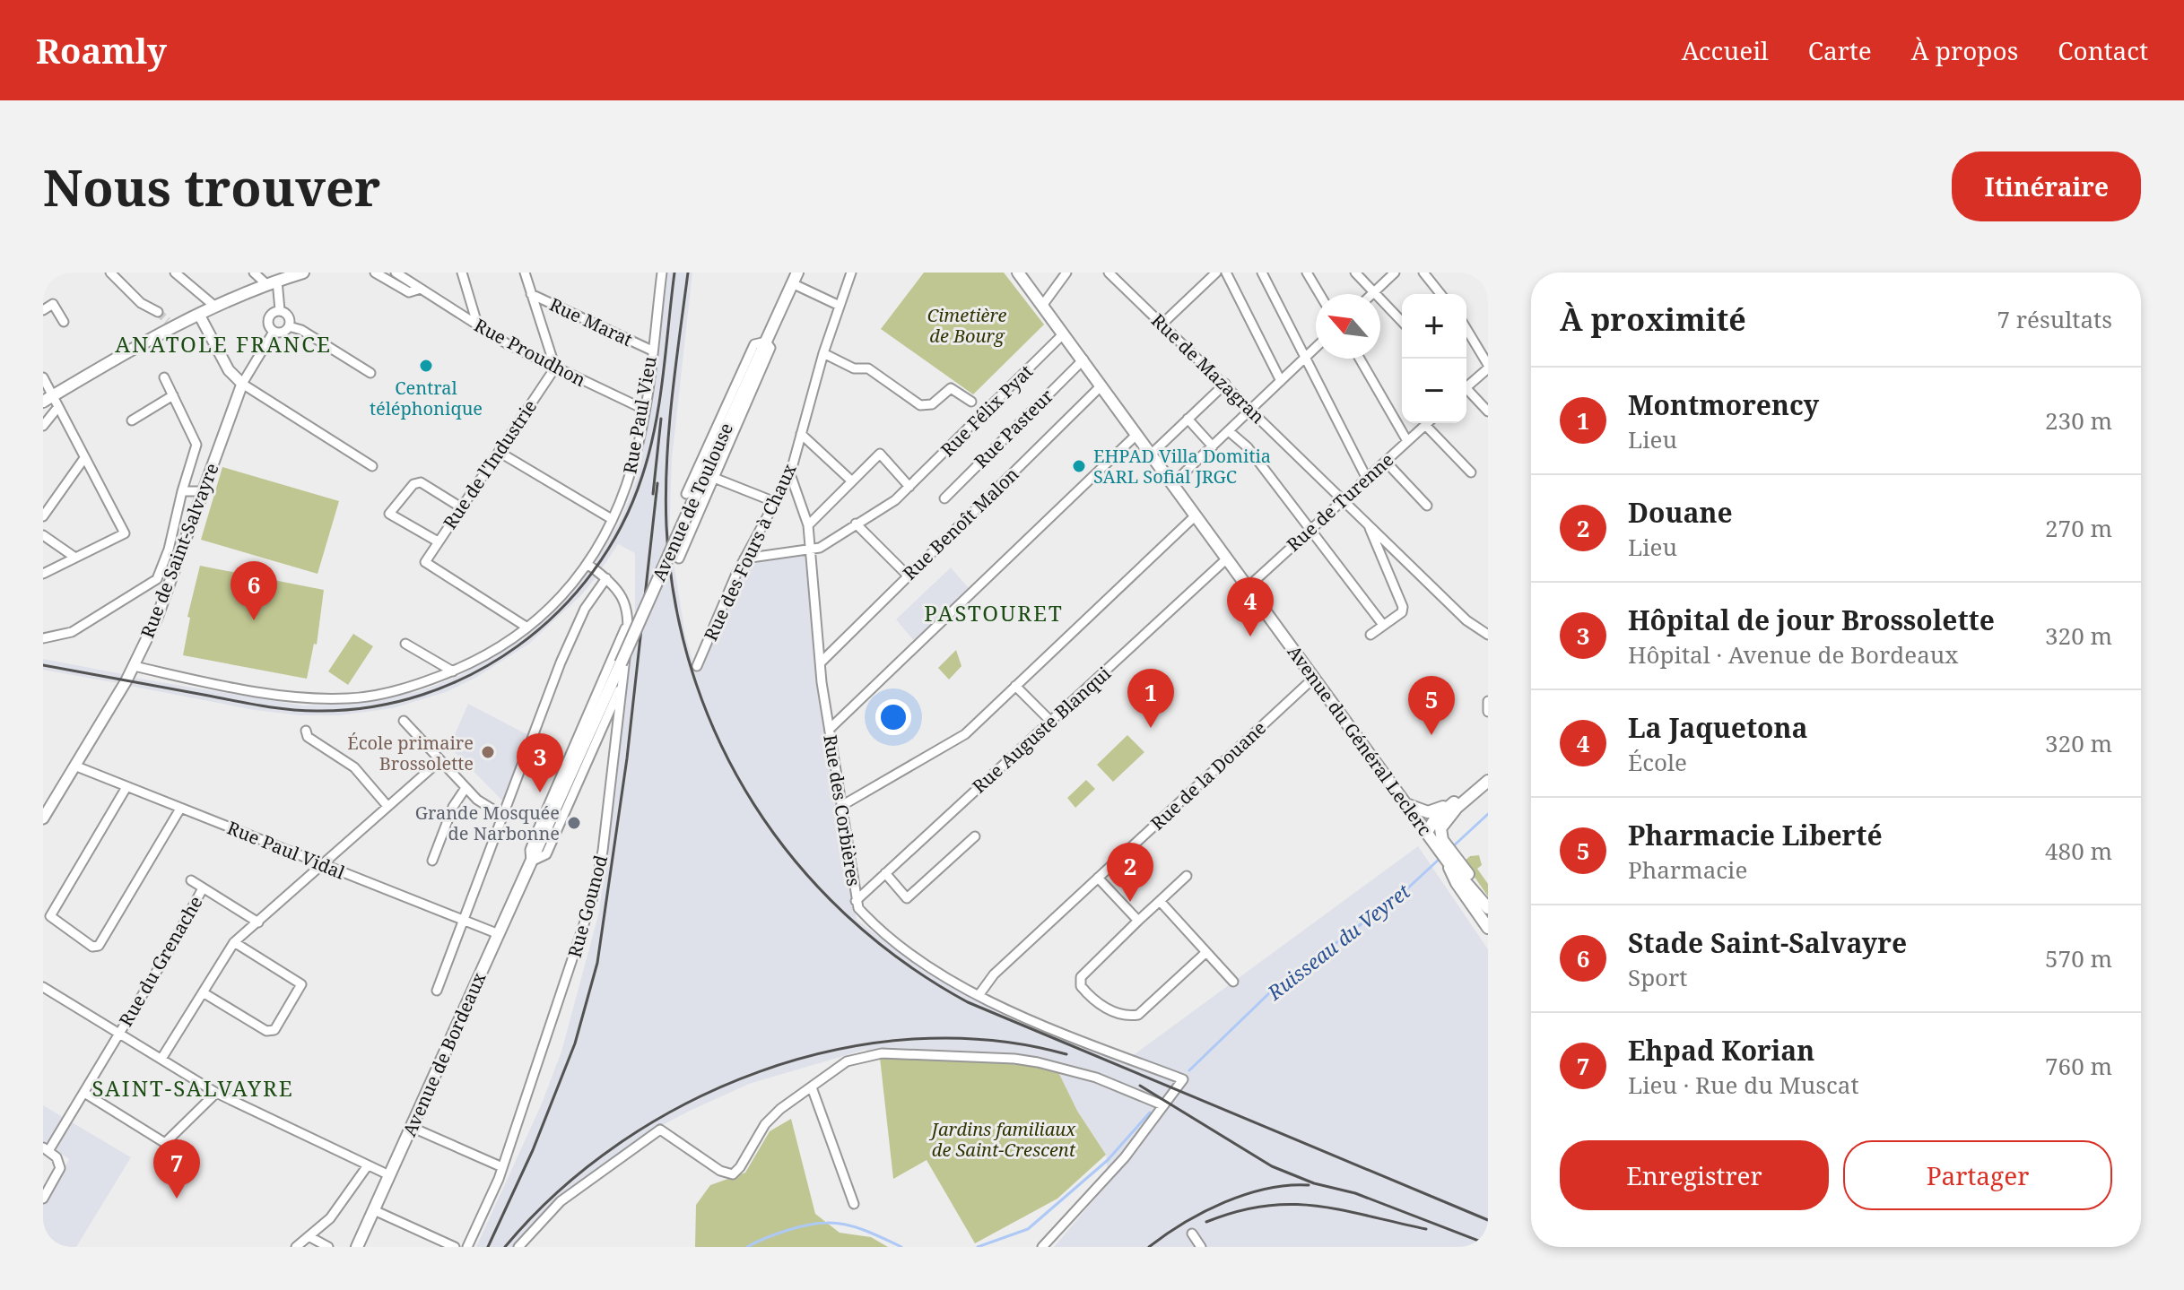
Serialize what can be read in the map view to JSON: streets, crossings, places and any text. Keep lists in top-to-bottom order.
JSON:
{
  "streets": {
    "main road": ["Avenue de Toulouse", "Avenue du Général Leclerc", "Avenue de Bordeaux"],
    "street": [
      "Rue Marat",
      "Rue Proudhon",
      "Rue de Mazagran",
      "Rue Félix Pyat",
      "Rue Paul Vieu",
      "Rue Pasteur",
      "Rue de l'Industrie",
      "Rue de Turenne",
      "Rue Benoît Malon",
      "Rue de Saint-Salvayre",
      "Rue des Fours à Chaux",
      "Rue Auguste Blanqui",
      "Rue de la Douane",
      "Rue des Corbières",
      "Rue Paul Vidal",
      "Rue Gounod",
      "Rue du Grenache"
    ]
  },
  "crossings": [
    ["Rue Marat", "Rue Paul Vieu"],
    ["Rue Proudhon", "Rue Paul Vieu"],
    ["Rue Proudhon", "Rue de l'Industrie"],
    ["Rue de Mazagran", "Rue de Turenne"],
    ["Rue Félix Pyat", "Avenue du Général Leclerc"],
    ["Rue Félix Pyat", "Rue des Corbières"],
    ["Rue Paul Vieu", "Rue de l'Industrie"],
    ["Rue Paul Vieu", "Rue de Saint-Salvayre"],
    ["Rue Paul Vieu", "Rue Gounod"],
    ["Rue Pasteur", "Avenue du Général Leclerc"],
    ["Avenue de Toulouse", "Avenue de Bordeaux"],
    ["Rue de Turenne", "Avenue du Général Leclerc"],
    ["Rue Benoît Malon", "Avenue du Général Leclerc"],
    ["Rue Benoît Malon", "Rue des Corbières"],
    ["Rue de Saint-Salvayre", "Rue Paul Vidal"],
    ["Rue des Fours à Chaux", "Rue des Corbières"],
    ["Rue Auguste Blanqui", "Avenue du Général Leclerc"],
    ["Rue Auguste Blanqui", "Rue des Corbières"],
    ["Avenue du Général Leclerc", "Rue de la Douane"],
    ["Rue de la Douane", "Rue des Corbières"],
    ["Rue Paul Vidal", "Avenue de Bordeaux"],
    ["Rue Gounod", "Avenue de Bordeaux"]
  ],
  "districts": ["ANATOLE FRANCE", "PASTOURET", "SAINT-SALVAYRE"],
  "water": ["Ruisseau du Veyret"],
  "parks": ["Cimetière de Bourg", "Jardins familiaux de Saint-Crescent"],
  "places": [
    "Central téléphonique",
    "EHPAD Villa Domitia SARL Sofial JRGC",
    "École primaire Brossolette",
    "Grande Mosquée de Narbonne"
  ],
  "north": "top left",
  "page": {
    "header": "Roamly",
    "nav": [
      "Accueil",
      "Carte",
      "À propos",
      "Contact"
    ],
    "buttons": [
      "Itinéraire",
      ["Enregistrer", "Partager"]
    ],
    "title": "Nous trouver",
    "heading": ["À proximité", "7 résultats"],
    "map_buttons": ["+", "−"],
    "list": [
      {
        "mark": "1",
        "name": "Montmorency",
        "note": "Lieu",
        "value": "230 m"
      },
      {
        "mark": "2",
        "name": "Douane",
        "note": "Lieu",
        "value": "270 m"
      },
      {
        "mark": "3",
        "name": "Hôpital de jour Brossolette",
        "note": "Hôpital · Avenue de Bordeaux",
        "value": "320 m"
      },
      {
        "mark": "4",
        "name": "La Jaquetona",
        "note": "École",
        "value": "320 m"
      },
      {
        "mark": "5",
        "name": "Pharmacie Liberté",
        "note": "Pharmacie",
        "value": "480 m"
      },
      {
        "mark": "6",
        "name": "Stade Saint-Salvayre",
        "note": "Sport",
        "value": "570 m"
      },
      {
        "mark": "7",
        "name": "Ehpad Korian",
        "note": "Lieu · Rue du Muscat",
        "value": "760 m"
      }
    ],
    "pins": [
      "6",
      "4",
      "1",
      "5",
      "3",
      "2",
      "7"
    ]
  }
}
